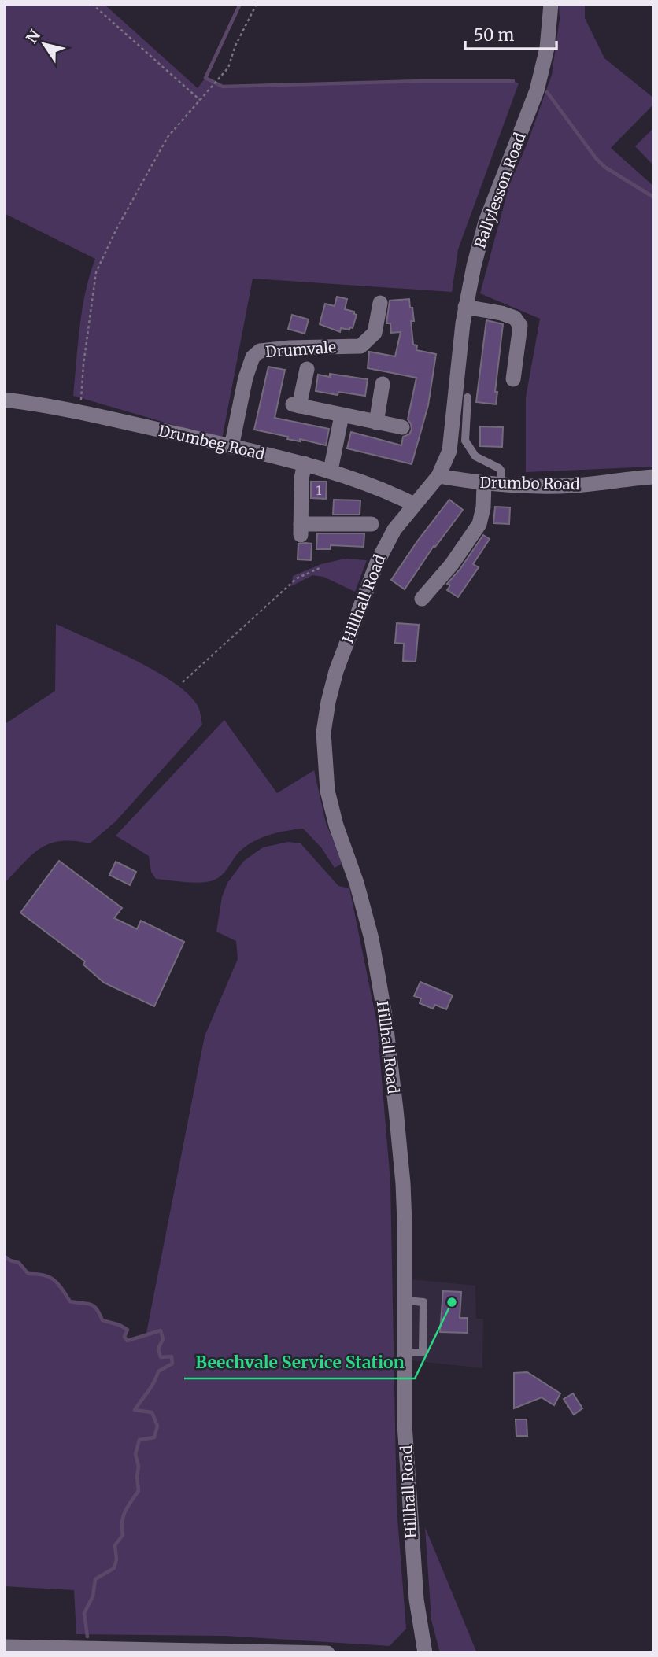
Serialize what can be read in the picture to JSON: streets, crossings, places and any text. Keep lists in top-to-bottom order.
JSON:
{
  "streets": {
    "street": [
      "Ballylesson Road",
      "Drumvale",
      "Drumbeg Road",
      "Drumbo Road",
      "Hillhall Road"
    ]
  },
  "crossings": [
    ["Ballylesson Road", "Drumbo Road"],
    ["Ballylesson Road", "Hillhall Road"],
    ["Drumvale", "Drumbeg Road"],
    ["Drumbeg Road", "Hillhall Road"],
    ["Drumbo Road", "Hillhall Road"]
  ],
  "places": ["Beechvale Service Station"],
  "house_numbers": ["1"],
  "scale_bar": "50 m",
  "north": "top left"
}
